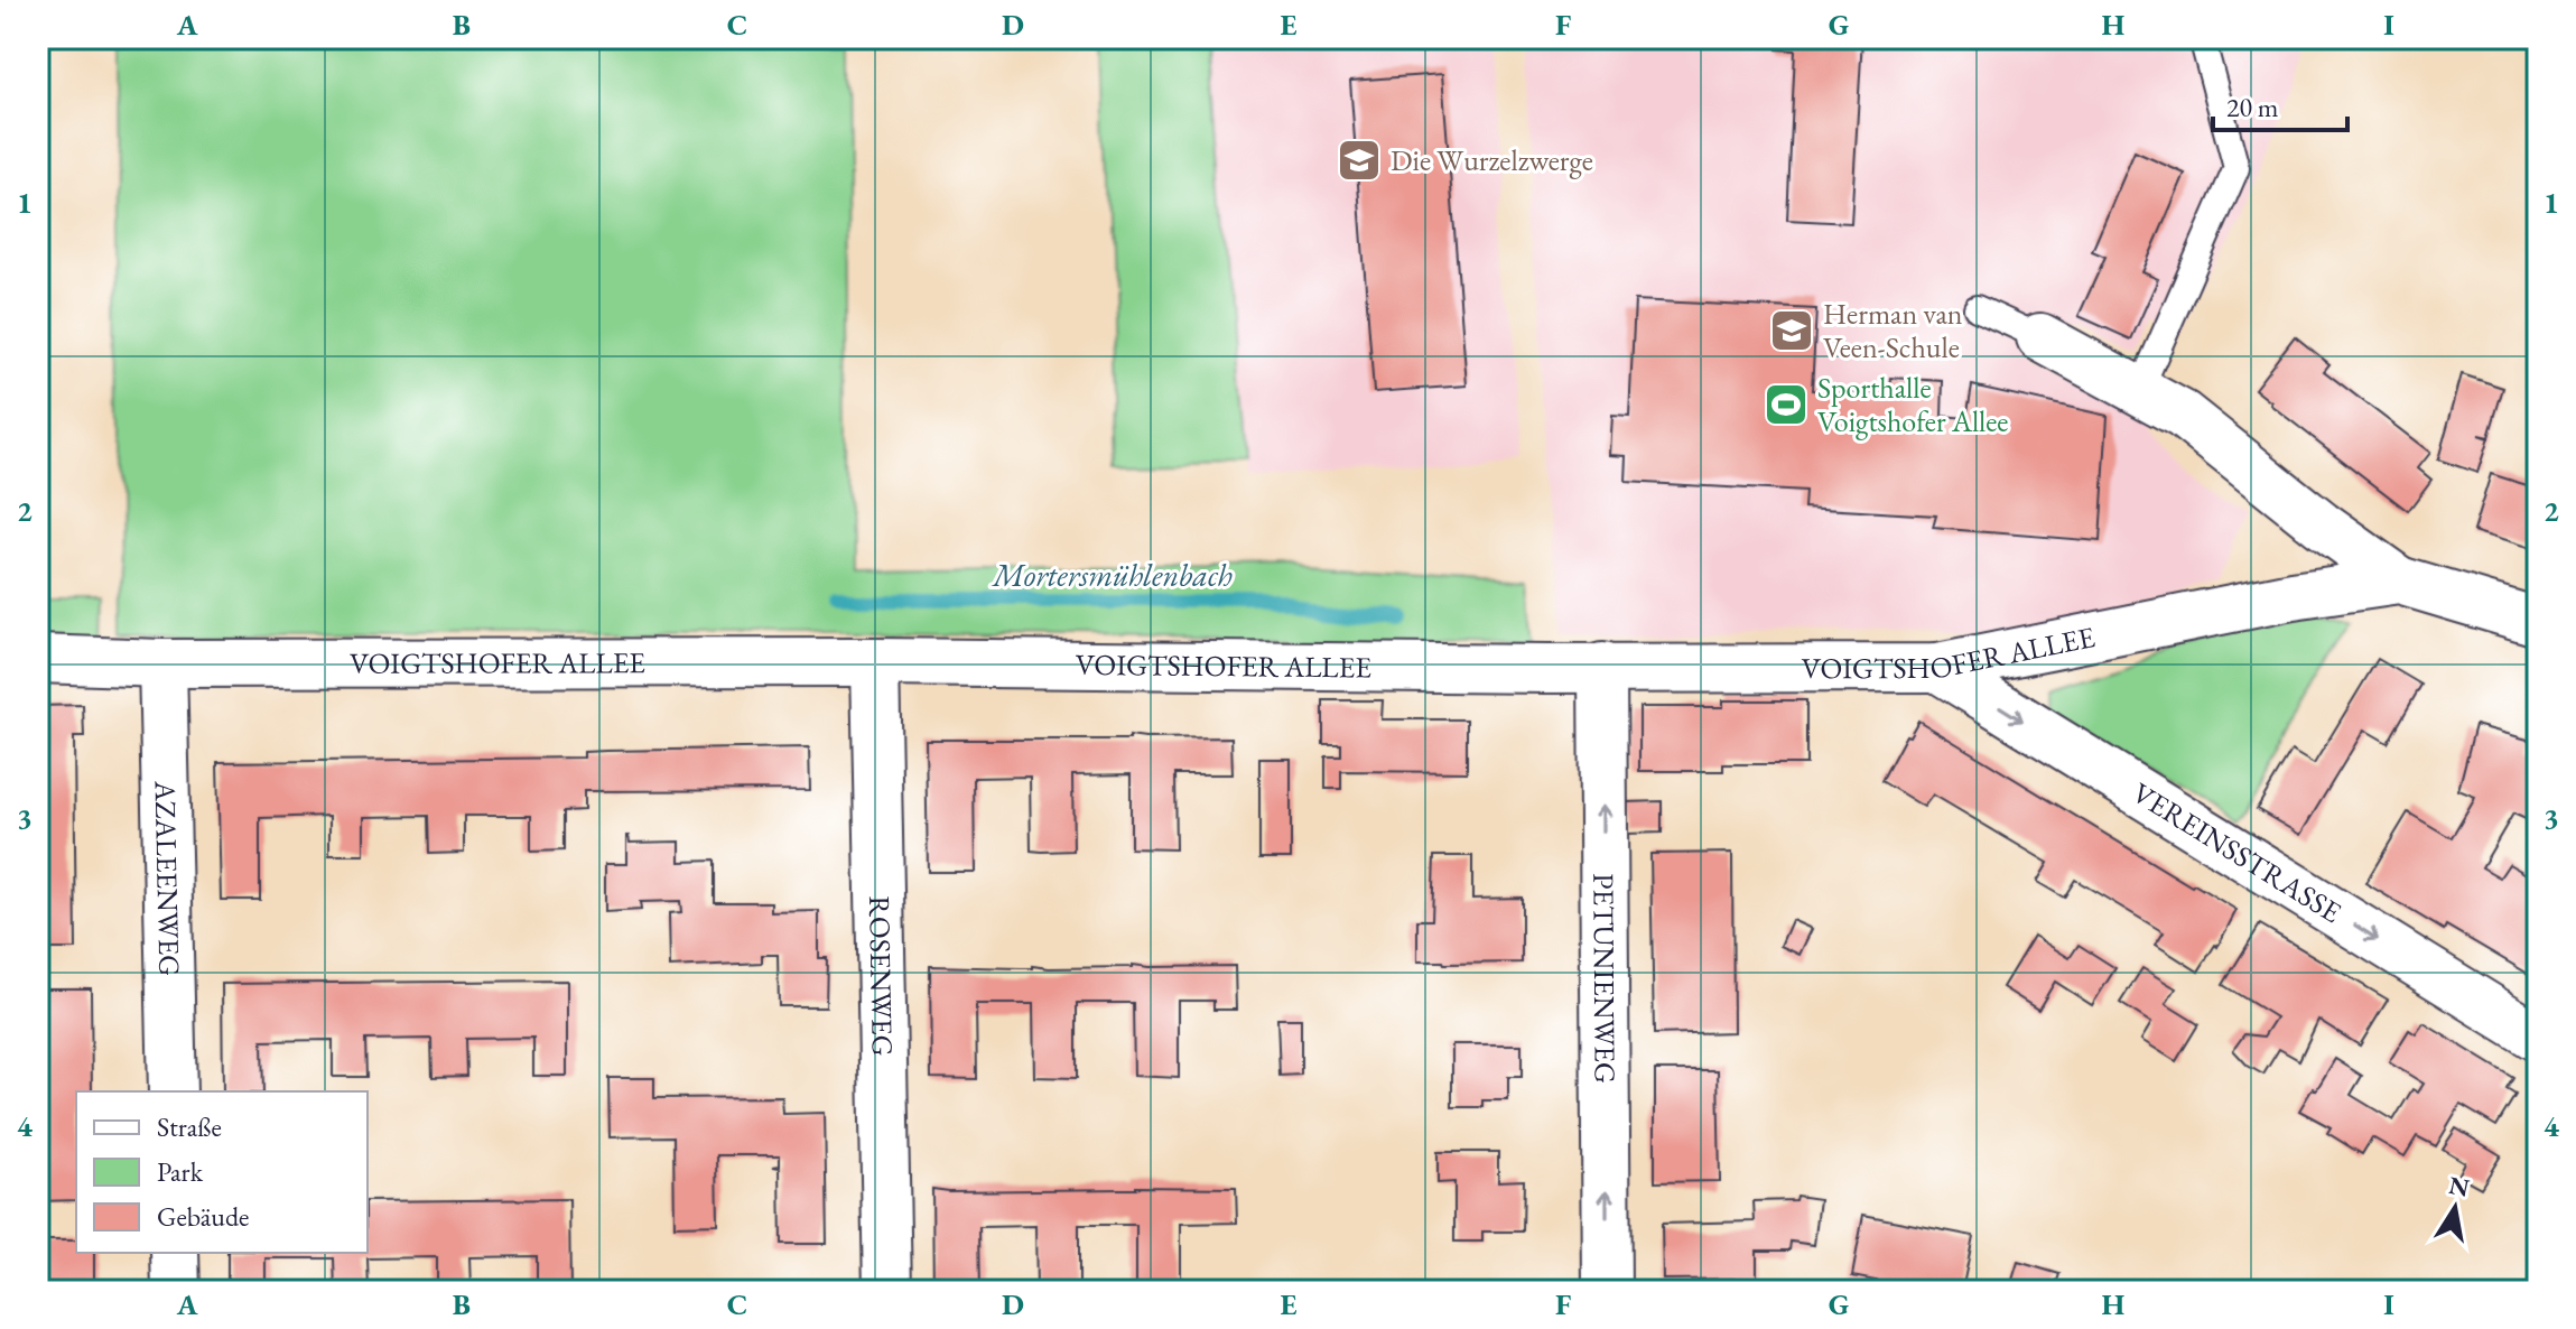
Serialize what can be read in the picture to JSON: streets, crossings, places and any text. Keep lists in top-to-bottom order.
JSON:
{
  "streets": {
    "street": [
      "VOIGTSHOFER ALLEE",
      "VEREINSSTRASSE",
      "AZALEENWEG",
      "ROSENWEG",
      "PETUNIENWEG"
    ]
  },
  "crossings": [
    ["VOIGTSHOFER ALLEE", "VEREINSSTRASSE"],
    ["VOIGTSHOFER ALLEE", "AZALEENWEG"],
    ["VOIGTSHOFER ALLEE", "ROSENWEG"],
    ["VOIGTSHOFER ALLEE", "PETUNIENWEG"]
  ],
  "one_way": ["VEREINSSTRASSE", "PETUNIENWEG"],
  "water": ["Mortersmühlenbach"],
  "places": {
    "school or university": ["Die Wurzelzwerge", "Herman van Veen-Schule"],
    "sports": ["Sporthalle Voigtshofer Allee"]
  },
  "legend": ["Straße", "Park", "Gebäude"],
  "scale_bar": "20 m",
  "north": "top",
  "grid": {
    "columns": [
      "A",
      "B",
      "C",
      "D",
      "E",
      "F",
      "G",
      "H",
      "I"
    ],
    "rows": [
      "1",
      "2",
      "3",
      "4"
    ]
  }
}
